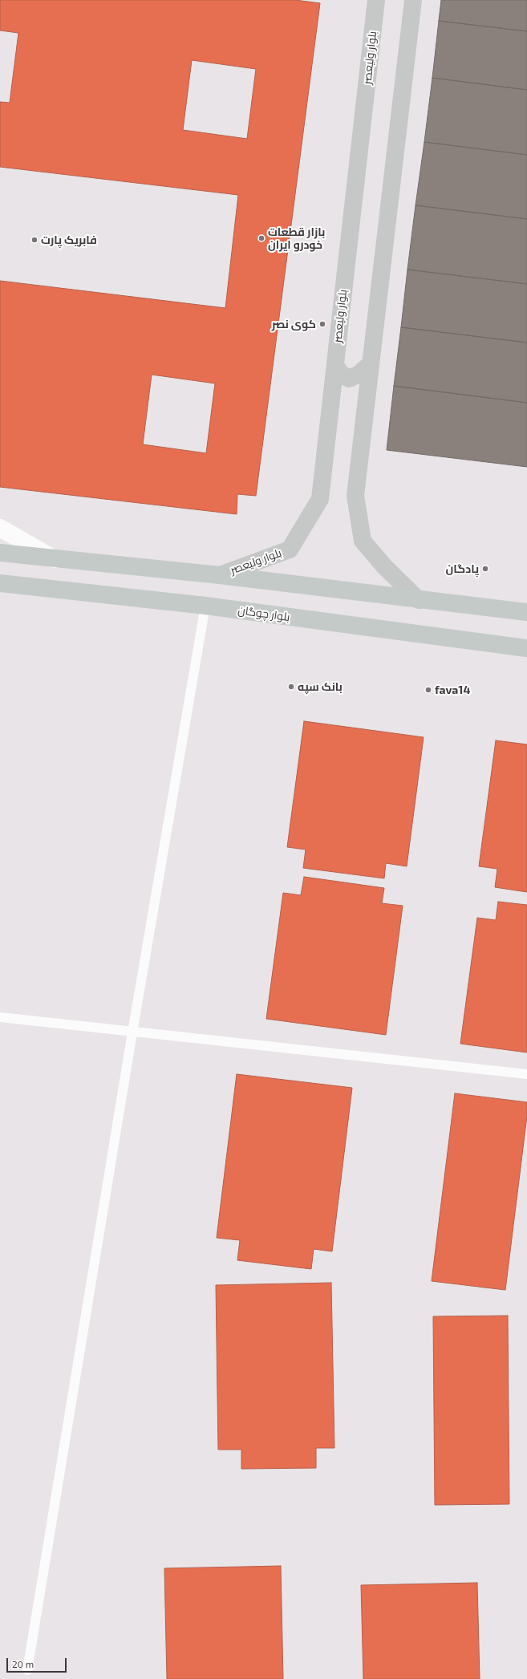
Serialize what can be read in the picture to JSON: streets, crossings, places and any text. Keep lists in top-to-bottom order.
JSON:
{
  "streets": {
    "main road": ["بلوار ولیعصر", "بلوار چوگان"]
  },
  "places": [
    "بازار قطعات خودرو ایران",
    "فابریک پارت",
    "کوی نصر",
    "پادگان",
    "بانک سپه",
    "fava14"
  ],
  "scale_bar": "20 m"
}
